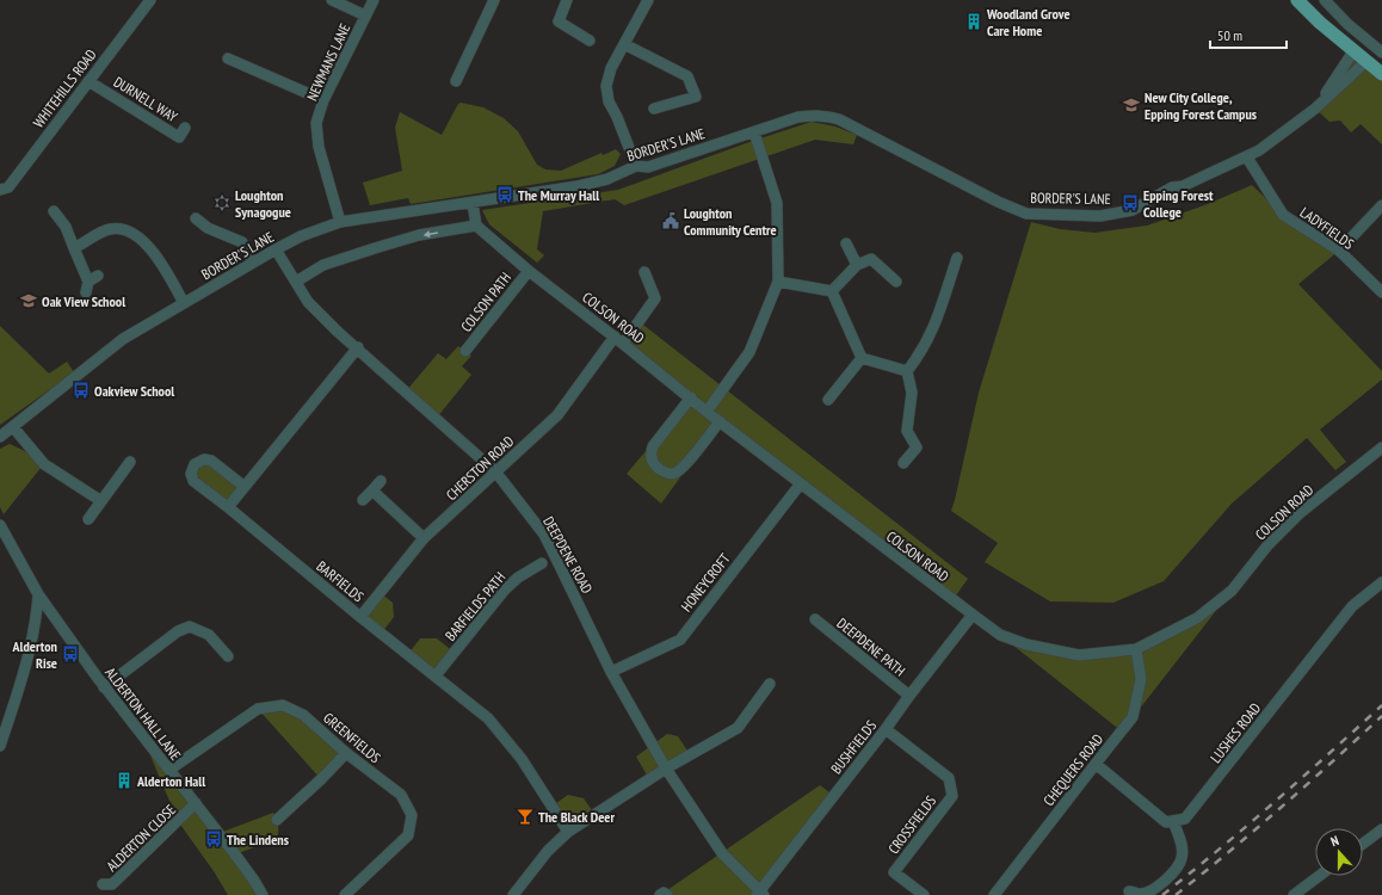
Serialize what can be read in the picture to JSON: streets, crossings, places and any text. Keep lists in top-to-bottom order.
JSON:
{
  "streets": {
    "street": [
      "NEWMANS LANE",
      "WHITEHILLS ROAD",
      "DURNELL WAY",
      "BORDER'S LANE",
      "LADYFIELDS",
      "COLSON PATH",
      "COLSON ROAD",
      "CHERSTON ROAD",
      "DEEPDENE ROAD",
      "BARFIELDS",
      "HONEYCROFT",
      "BARFIELDS PATH",
      "DEEPDENE PATH",
      "ALDERTON HALL LANE",
      "LUSHES ROAD",
      "GREENFIELDS",
      "BUSHFIELDS",
      "CHEQUERS ROAD",
      "CROSSFIELDS",
      "ALDERTON CLOSE"
    ]
  },
  "crossings": [
    ["NEWMANS LANE", "BORDER'S LANE"],
    ["WHITEHILLS ROAD", "DURNELL WAY"],
    ["BORDER'S LANE", "LADYFIELDS"],
    ["BORDER'S LANE", "DEEPDENE ROAD"],
    ["COLSON PATH", "COLSON ROAD"],
    ["COLSON ROAD", "CHERSTON ROAD"],
    ["COLSON ROAD", "HONEYCROFT"],
    ["COLSON ROAD", "BUSHFIELDS"],
    ["COLSON ROAD", "CHEQUERS ROAD"],
    ["CHERSTON ROAD", "DEEPDENE ROAD"],
    ["CHERSTON ROAD", "BARFIELDS"],
    ["DEEPDENE ROAD", "HONEYCROFT"],
    ["DEEPDENE ROAD", "BUSHFIELDS"],
    ["BARFIELDS", "BARFIELDS PATH"],
    ["DEEPDENE PATH", "BUSHFIELDS"],
    ["ALDERTON HALL LANE", "GREENFIELDS"],
    ["ALDERTON HALL LANE", "ALDERTON CLOSE"],
    ["BUSHFIELDS", "CROSSFIELDS"]
  ],
  "places": {
    "building": ["Woodland Grove Care Home", "Alderton Hall"],
    "school or university": ["New City College, Epping Forest Campus", "Oak View School"],
    "bus stop": [
      "The Murray Hall",
      "Epping Forest College",
      "Oakview School",
      "Alderton Rise",
      "The Lindens"
    ],
    "synagogue": ["Loughton Synagogue"],
    "public building": ["Loughton Community Centre"],
    "bar": ["The Black Deer"]
  },
  "scale_bar": "50 m",
  "north": "top"
}
